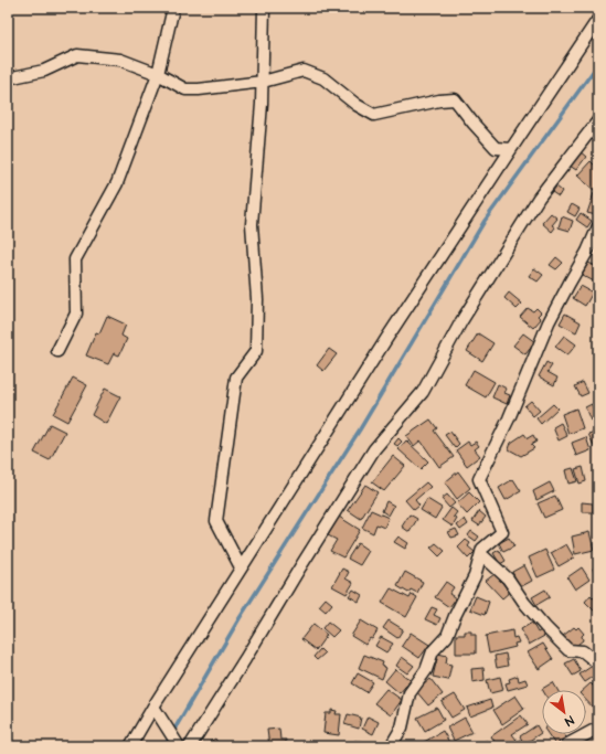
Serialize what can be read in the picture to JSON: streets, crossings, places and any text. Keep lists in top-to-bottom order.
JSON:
{
  "north": "bottom right"
}
